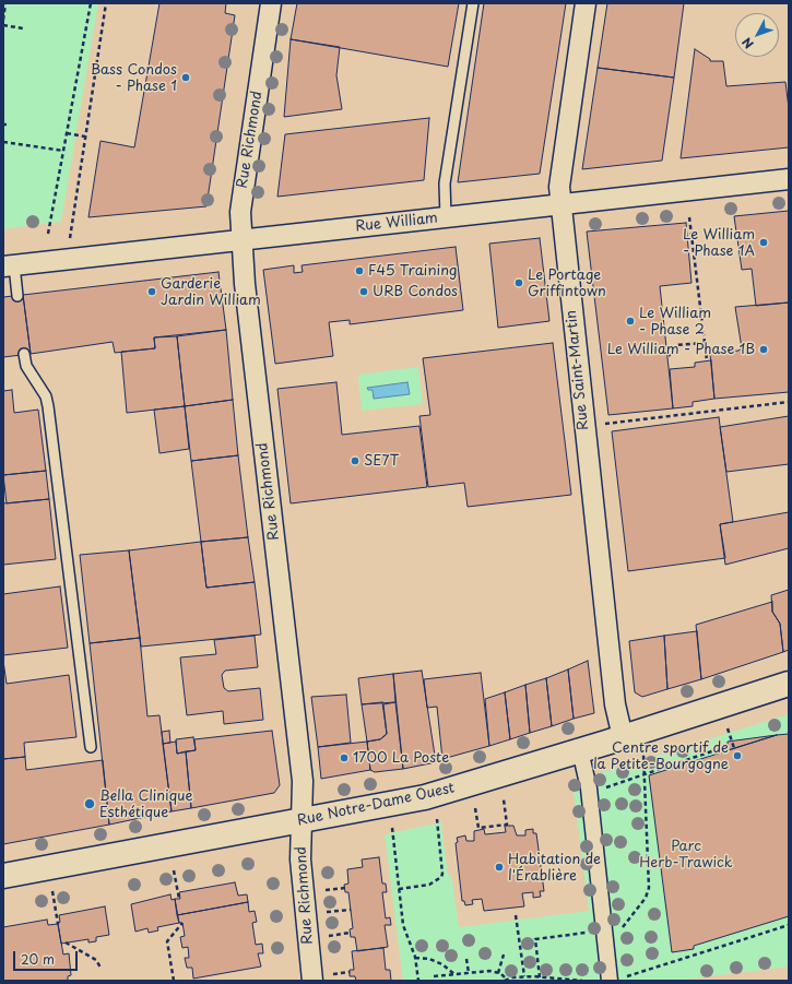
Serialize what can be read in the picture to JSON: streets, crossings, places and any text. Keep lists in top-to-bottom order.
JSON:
{
  "streets": {
    "main road": ["Rue Notre-Dame Ouest"],
    "street": ["Rue Richmond", "Rue William", "Rue Saint-Martin"]
  },
  "crossings": [
    ["Rue Richmond", "Rue William"],
    ["Rue Richmond", "Rue Notre-Dame Ouest"],
    ["Rue William", "Rue Saint-Martin"],
    ["Rue Saint-Martin", "Rue Notre-Dame Ouest"]
  ],
  "parks": ["Parc Herb-Trawick"],
  "places": [
    "Bass Condos - Phase 1",
    "Le William - Phase 1A",
    "F45 Training",
    "Le Portage Griffintown",
    "Garderie Jardin William",
    "URB Condos",
    "Le William - Phase 2",
    "Le William - Phase 1B",
    "SE7T",
    "Centre sportif de la Petite-Bourgogne",
    "1700 La Poste",
    "Bella Clinique Esthétique",
    "Habitation de l'Érablière"
  ],
  "scale_bar": "20 m",
  "north": "bottom left"
}
